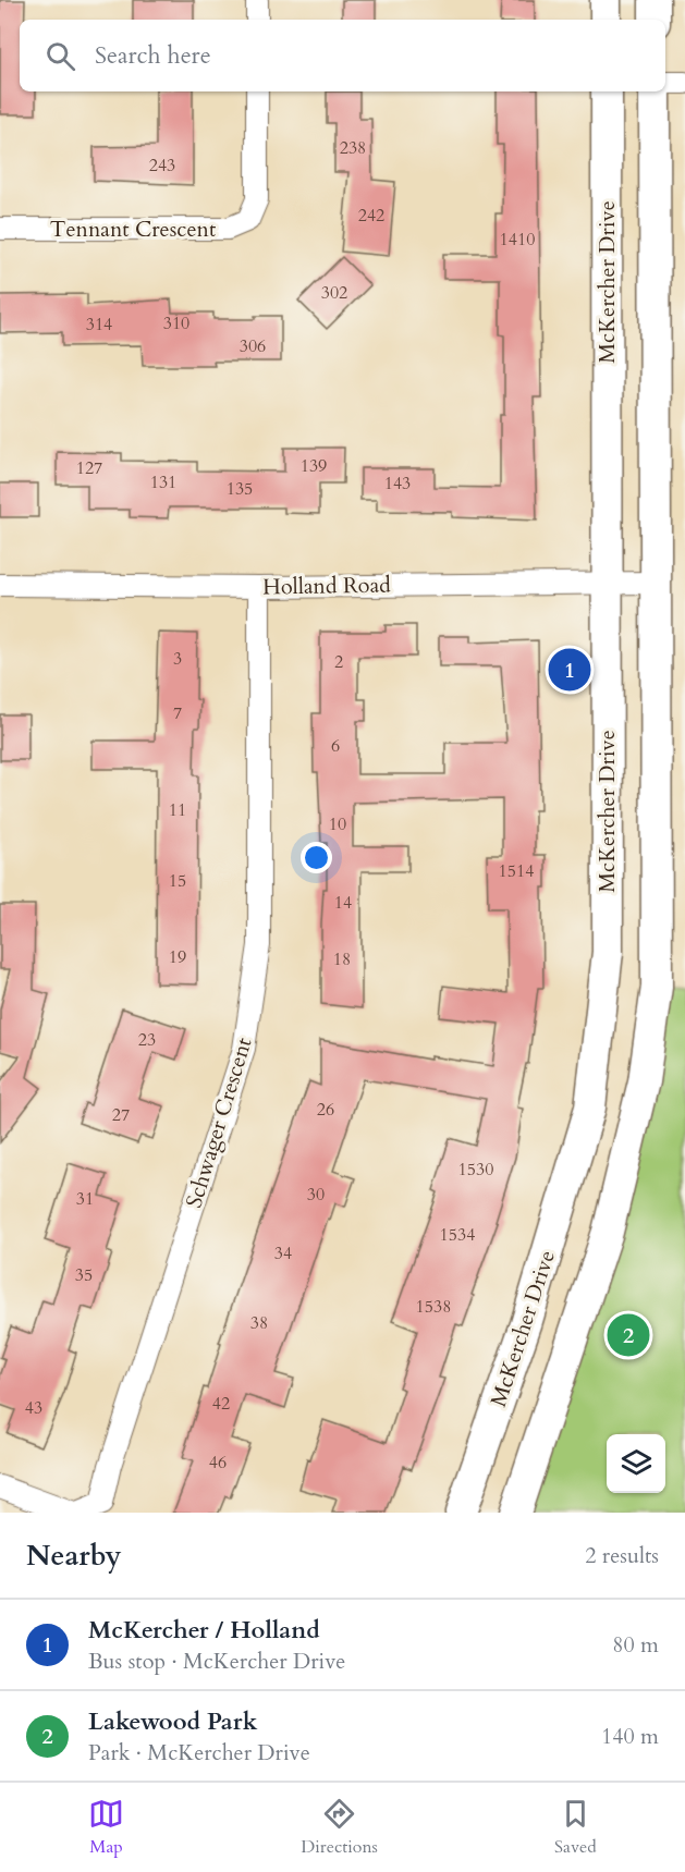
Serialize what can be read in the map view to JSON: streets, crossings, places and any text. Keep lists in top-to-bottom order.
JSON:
{
  "streets": {
    "main road": ["McKercher Drive"],
    "street": ["Tennant Crescent", "Holland Road", "Schwager Crescent"]
  },
  "crossings": [
    ["McKercher Drive", "Holland Road"],
    ["Holland Road", "Schwager Crescent"]
  ],
  "house_numbers": [
    "238",
    "243",
    "242",
    "1410",
    "302",
    "310",
    "314",
    "306",
    "139",
    "127",
    "131",
    "143",
    "135",
    "3",
    "2",
    "7",
    "6",
    "11",
    "10",
    "1514",
    "15",
    "14",
    "19",
    "18",
    "23",
    "26",
    "27",
    "1530",
    "30",
    "31",
    "1534",
    "34",
    "35",
    "1538",
    "38",
    "42",
    "43",
    "46"
  ],
  "page": {
    "search": "Search here",
    "pins": ["1", "2"],
    "heading": ["Nearby", "2 results"],
    "list": [
      {
        "mark": "1",
        "name": "McKercher / Holland",
        "note": "Bus stop · McKercher Drive",
        "value": "80 m"
      },
      {
        "mark": "2",
        "name": "Lakewood Park",
        "note": "Park · McKercher Drive",
        "value": "140 m"
      }
    ],
    "nav": ["Map", "Directions", "Saved"]
  }
}
